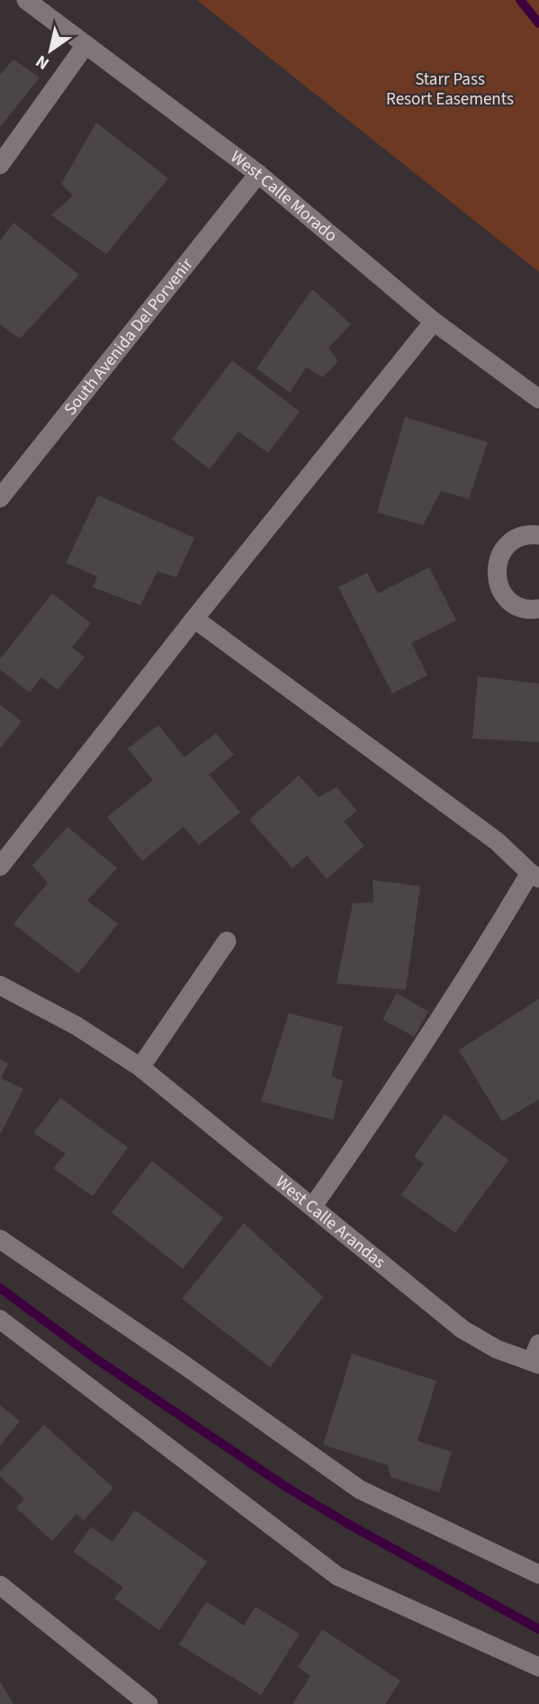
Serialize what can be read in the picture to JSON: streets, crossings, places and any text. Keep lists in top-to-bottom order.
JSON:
{
  "streets": {
    "street": ["West Calle Morado", "South Avenida Del Porvenir", "West Calle Arandas"]
  },
  "crossings": [
    ["West Calle Morado", "South Avenida Del Porvenir"]
  ],
  "parks": ["Starr Pass Resort Easements"],
  "north": "bottom left"
}
